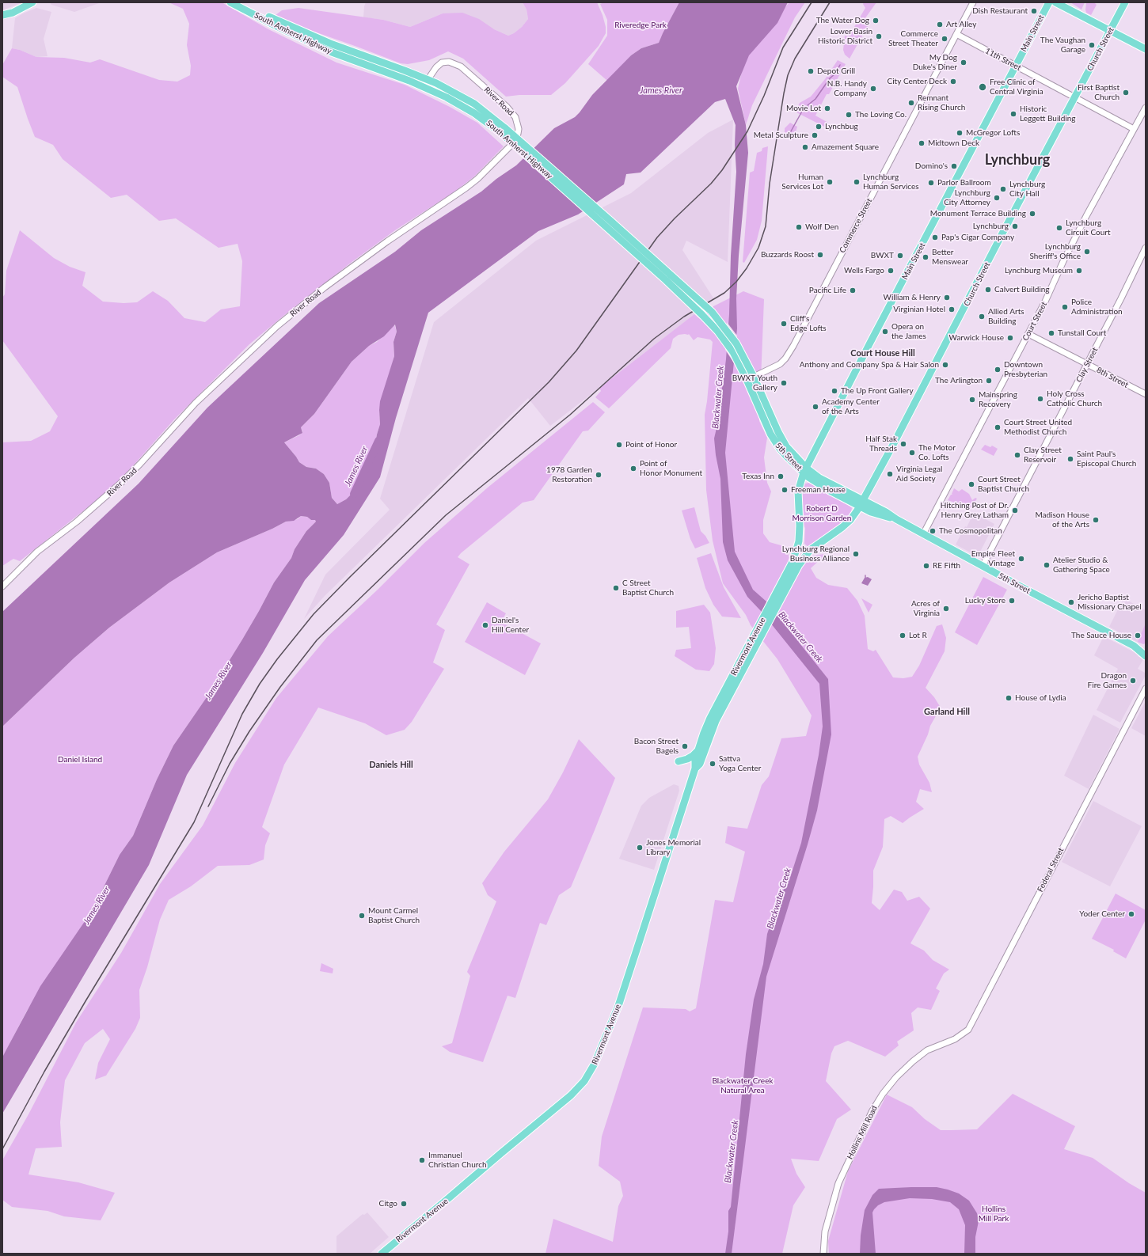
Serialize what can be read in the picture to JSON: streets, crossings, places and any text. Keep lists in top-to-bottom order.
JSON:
{
  "streets": {
    "main road": [
      "South Amherst Highway",
      "Main Street",
      "Church Street",
      "5th Street",
      "Rivermont Avenue"
    ],
    "street": [
      "11th Street",
      "River Road",
      "Commerce Street",
      "Court Street",
      "Clay Street",
      "8th Street",
      "Federal Street",
      "Hollins Mill Road"
    ]
  },
  "crossings": [
    ["South Amherst Highway", "River Road"],
    ["South Amherst Highway", "Commerce Street"],
    ["South Amherst Highway", "5th Street"],
    ["Main Street", "11th Street"],
    ["Main Street", "5th Street"],
    ["Main Street", "Rivermont Avenue"],
    ["Church Street", "11th Street"],
    ["Church Street", "5th Street"],
    ["Church Street", "Rivermont Avenue"],
    ["11th Street", "Commerce Street"],
    ["11th Street", "Court Street"],
    ["Commerce Street", "5th Street"],
    ["Court Street", "8th Street"],
    ["Court Street", "5th Street"],
    ["Clay Street", "8th Street"],
    ["Clay Street", "5th Street"],
    ["Federal Street", "Hollins Mill Road"]
  ],
  "districts": [
    "Lynchburg",
    "Court House Hill",
    "Garland Hill",
    "Daniels Hill"
  ],
  "water": ["James River", "Blackwater Creek"],
  "parks": [
    "Riveredge Park",
    "Robert D Morrison Garden",
    "Daniel Island",
    "Blackwater Creek Natural Area",
    "Hollins Mill Park"
  ],
  "places": [
    "Dish Restaurant",
    "The Water Dog",
    "Art Alley",
    "Lower Basin Historic District",
    "Commerce Street Theater",
    "The Vaughan Garage",
    "My Dog Duke's Diner",
    "Depot Grill",
    "City Center Deck",
    "Free Clinic of Central Virginia",
    "N.B. Handy Company",
    "First Baptist Church",
    "Remnant Rising Church",
    "Movie Lot",
    "Historic Leggett Building",
    "The Loving Co.",
    "Lynchbug",
    "McGregor Lofts",
    "Metal Sculpture",
    "Midtown Deck",
    "Amazement Square",
    "Domino's",
    "Human Services Lot",
    "Lynchburg Human Services",
    "Parlor Ballroom",
    "Lynchburg City Hall",
    "Lynchburg City Attorney",
    "Monument Terrace Building",
    "Lynchburg",
    "Wolf Den",
    "Lynchburg Circuit Court",
    "Pap's Cigar Company",
    "Lynchburg Sheriff's Office",
    "Buzzards Roost",
    "BWXT",
    "Better Menswear",
    "Wells Fargo",
    "Lynchburg Museum",
    "Calvert Building",
    "Pacific Life",
    "William & Henry",
    "Police Administration",
    "Virginian Hotel",
    "Allied Arts Building",
    "Cliff's Edge Lofts",
    "Opera on the James",
    "Tunstall Court",
    "Warwick House",
    "Anthony and Company Spa & Hair Salon",
    "Downtown Presbyterian",
    "The Arlington",
    "BWXT Youth Gallery",
    "The Up Front Gallery",
    "Holy Cross Catholic Church",
    "Mainspring Recovery",
    "Academy Center of the Arts",
    "Court Street United Methodist Church",
    "Half Stak Threads",
    "Point of Honor",
    "The Motor Co. Lofts",
    "Clay Street Reservoir",
    "Saint Paul's Episcopal Church",
    "Point of Honor Monument",
    "Virginia Legal Aid Society",
    "1978 Garden Restoration",
    "Texas Inn",
    "Court Street Baptist Church",
    "Freeman House",
    "Hitching Post of Dr. Henry Grey Latham",
    "Madison House of the Arts",
    "The Cosmopolitan",
    "Lynchburg Regional Business Alliance",
    "Empire Fleet Vintage",
    "Atelier Studio & Gathering Space",
    "RE Fifth",
    "C Street Baptist Church",
    "Lucky Store",
    "Jericho Baptist Missionary Chapel",
    "Acres of Virginia",
    "Daniel's Hill Center",
    "Lot R",
    "The Sauce House",
    "Dragon Fire Games",
    "House of Lydia",
    "Bacon Street Bagels",
    "Sattva Yoga Center",
    "Jones Memorial Library",
    "Yoder Center",
    "Mount Carmel Baptist Church",
    "Immanuel Christian Church",
    "Citgo"
  ]
}
